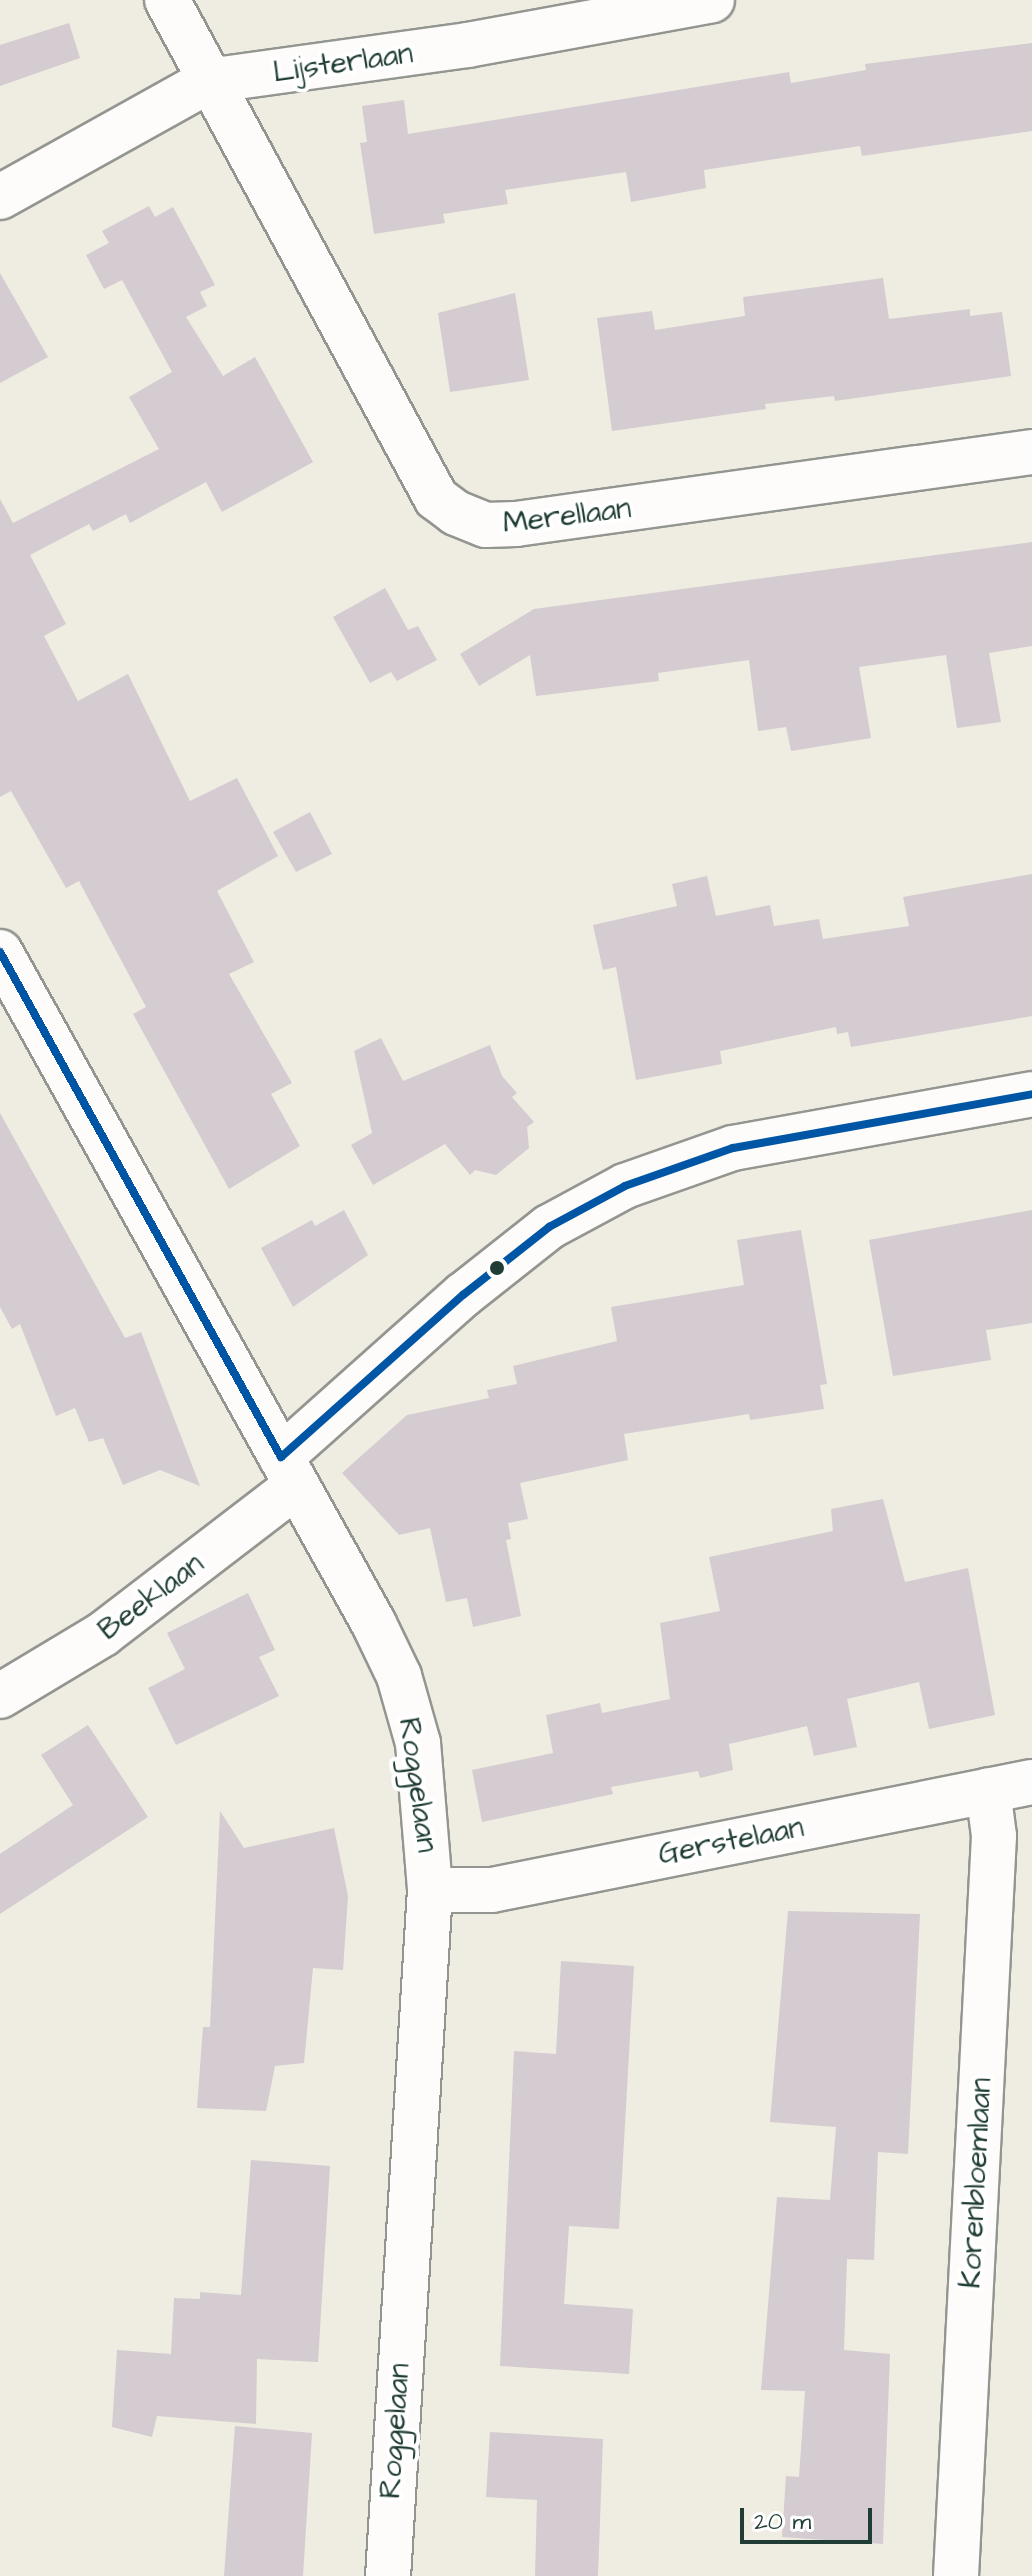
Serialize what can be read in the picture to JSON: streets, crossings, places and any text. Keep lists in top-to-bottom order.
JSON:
{
  "streets": {
    "street": [
      "Lijsterlaan",
      "Merellaan",
      "Beeklaan",
      "Roggelaan",
      "Gerstelaan",
      "Korenbloemlaan"
    ]
  },
  "crossings": [
    ["Lijsterlaan", "Merellaan"],
    ["Beeklaan", "Roggelaan"],
    ["Roggelaan", "Gerstelaan"],
    ["Gerstelaan", "Korenbloemlaan"]
  ],
  "scale_bar": "20 m"
}
